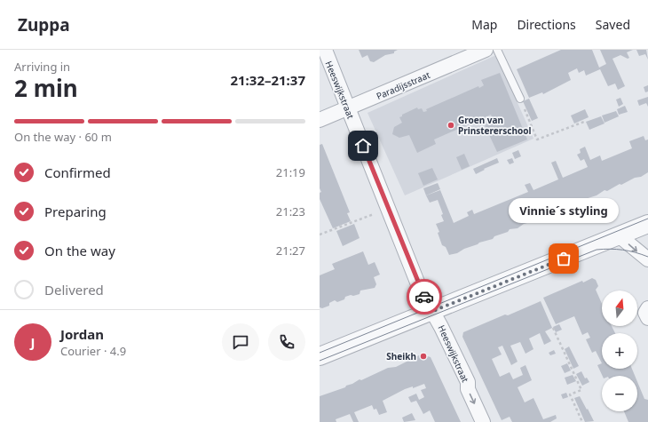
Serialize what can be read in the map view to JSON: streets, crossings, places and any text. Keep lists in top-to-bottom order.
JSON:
{
  "streets": {
    "street": ["Paradijsstraat", "Heeswijkstraat"]
  },
  "crossings": [
    ["Paradijsstraat", "Heeswijkstraat"]
  ],
  "places": ["Groen van Prinstererschool", "Vinnie´s styling", "Sheikh"],
  "north": "top",
  "page": {
    "header": "Zuppa",
    "nav": ["Map", "Directions", "Saved"],
    "heading": ["2 min", "Arriving in", "21:32–21:37"],
    "panel": ["Jordan", "Courier · 4.9"],
    "bar": "On the way · 60 m",
    "list": [
      ["Confirmed", "21:19"],
      ["Preparing", "21:23"],
      ["On the way", "21:27"],
      "Delivered"
    ],
    "bubble": "Vinnie´s styling",
    "map_buttons": ["+", "−"],
    "round": "J"
  }
}
